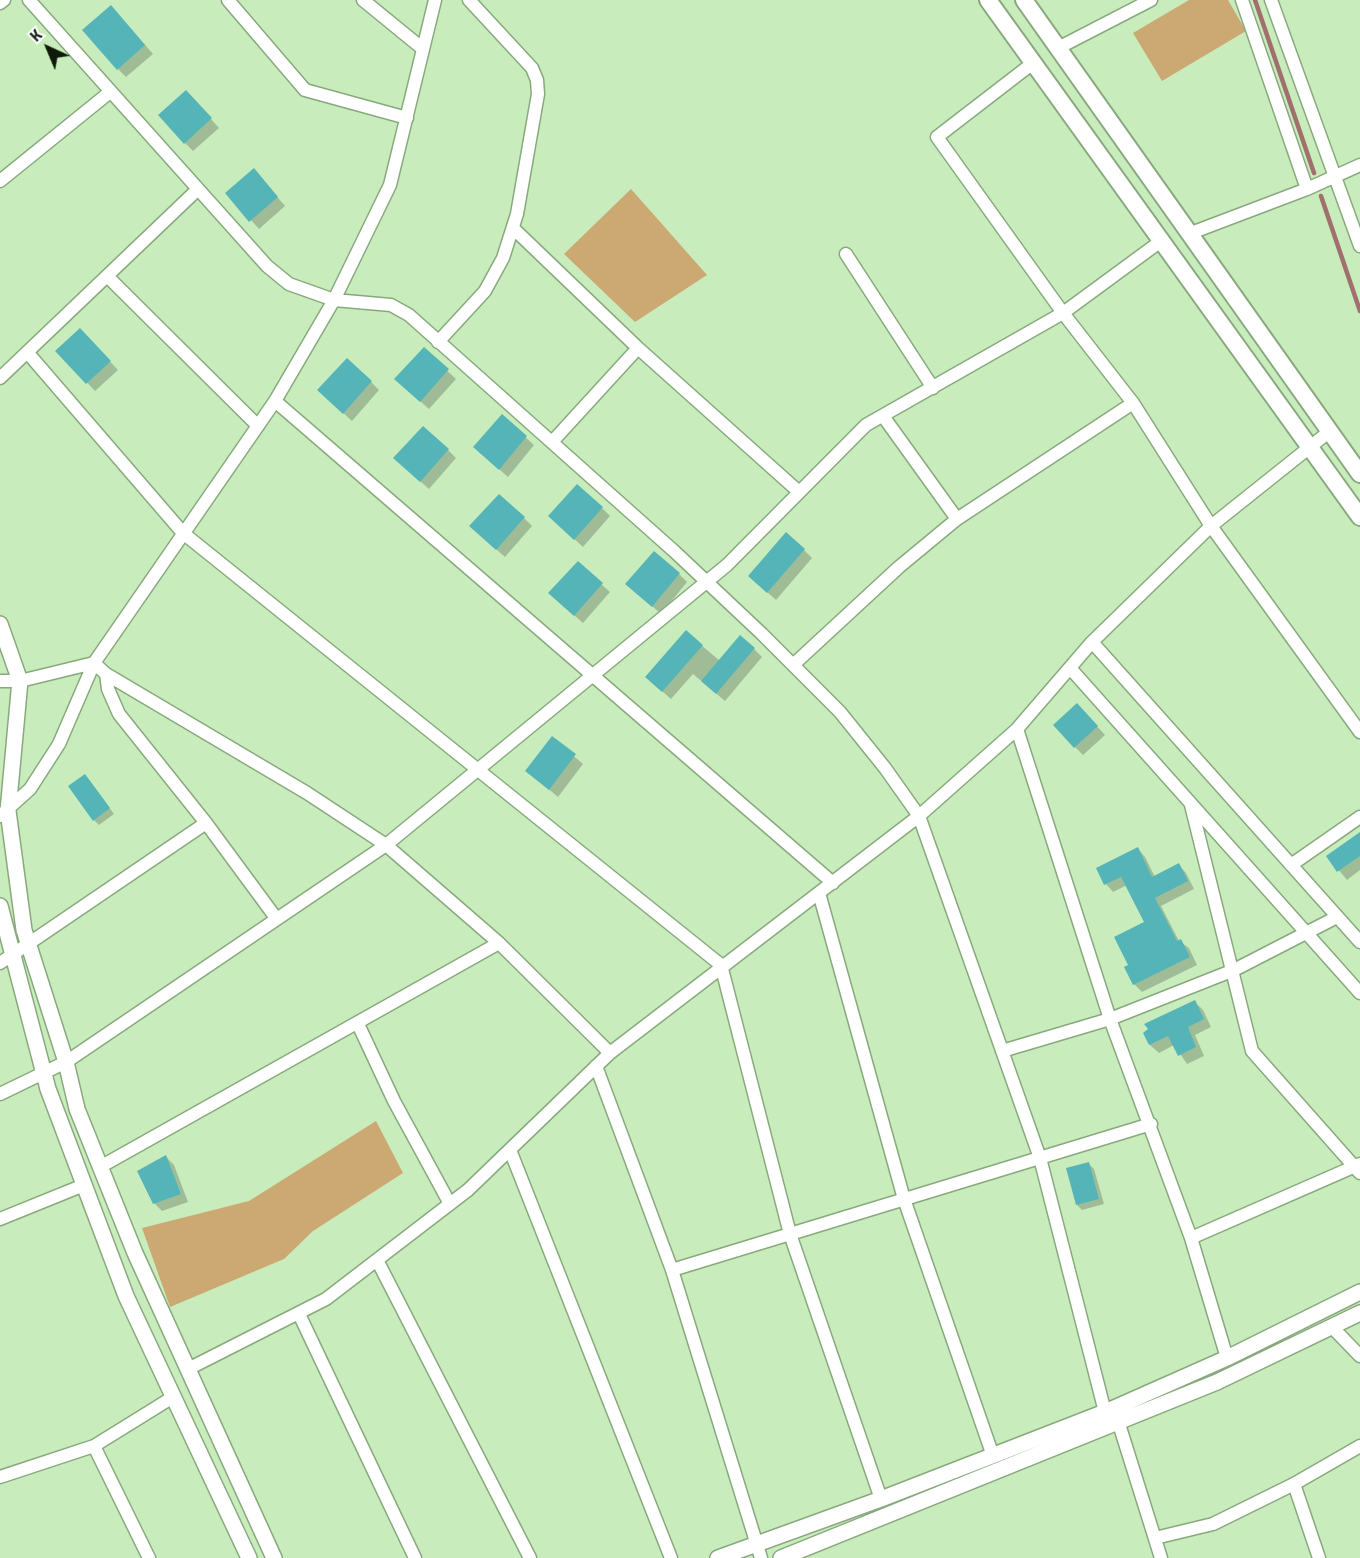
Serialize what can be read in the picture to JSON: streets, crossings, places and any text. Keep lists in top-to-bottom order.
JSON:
{
  "north": "top left"
}
